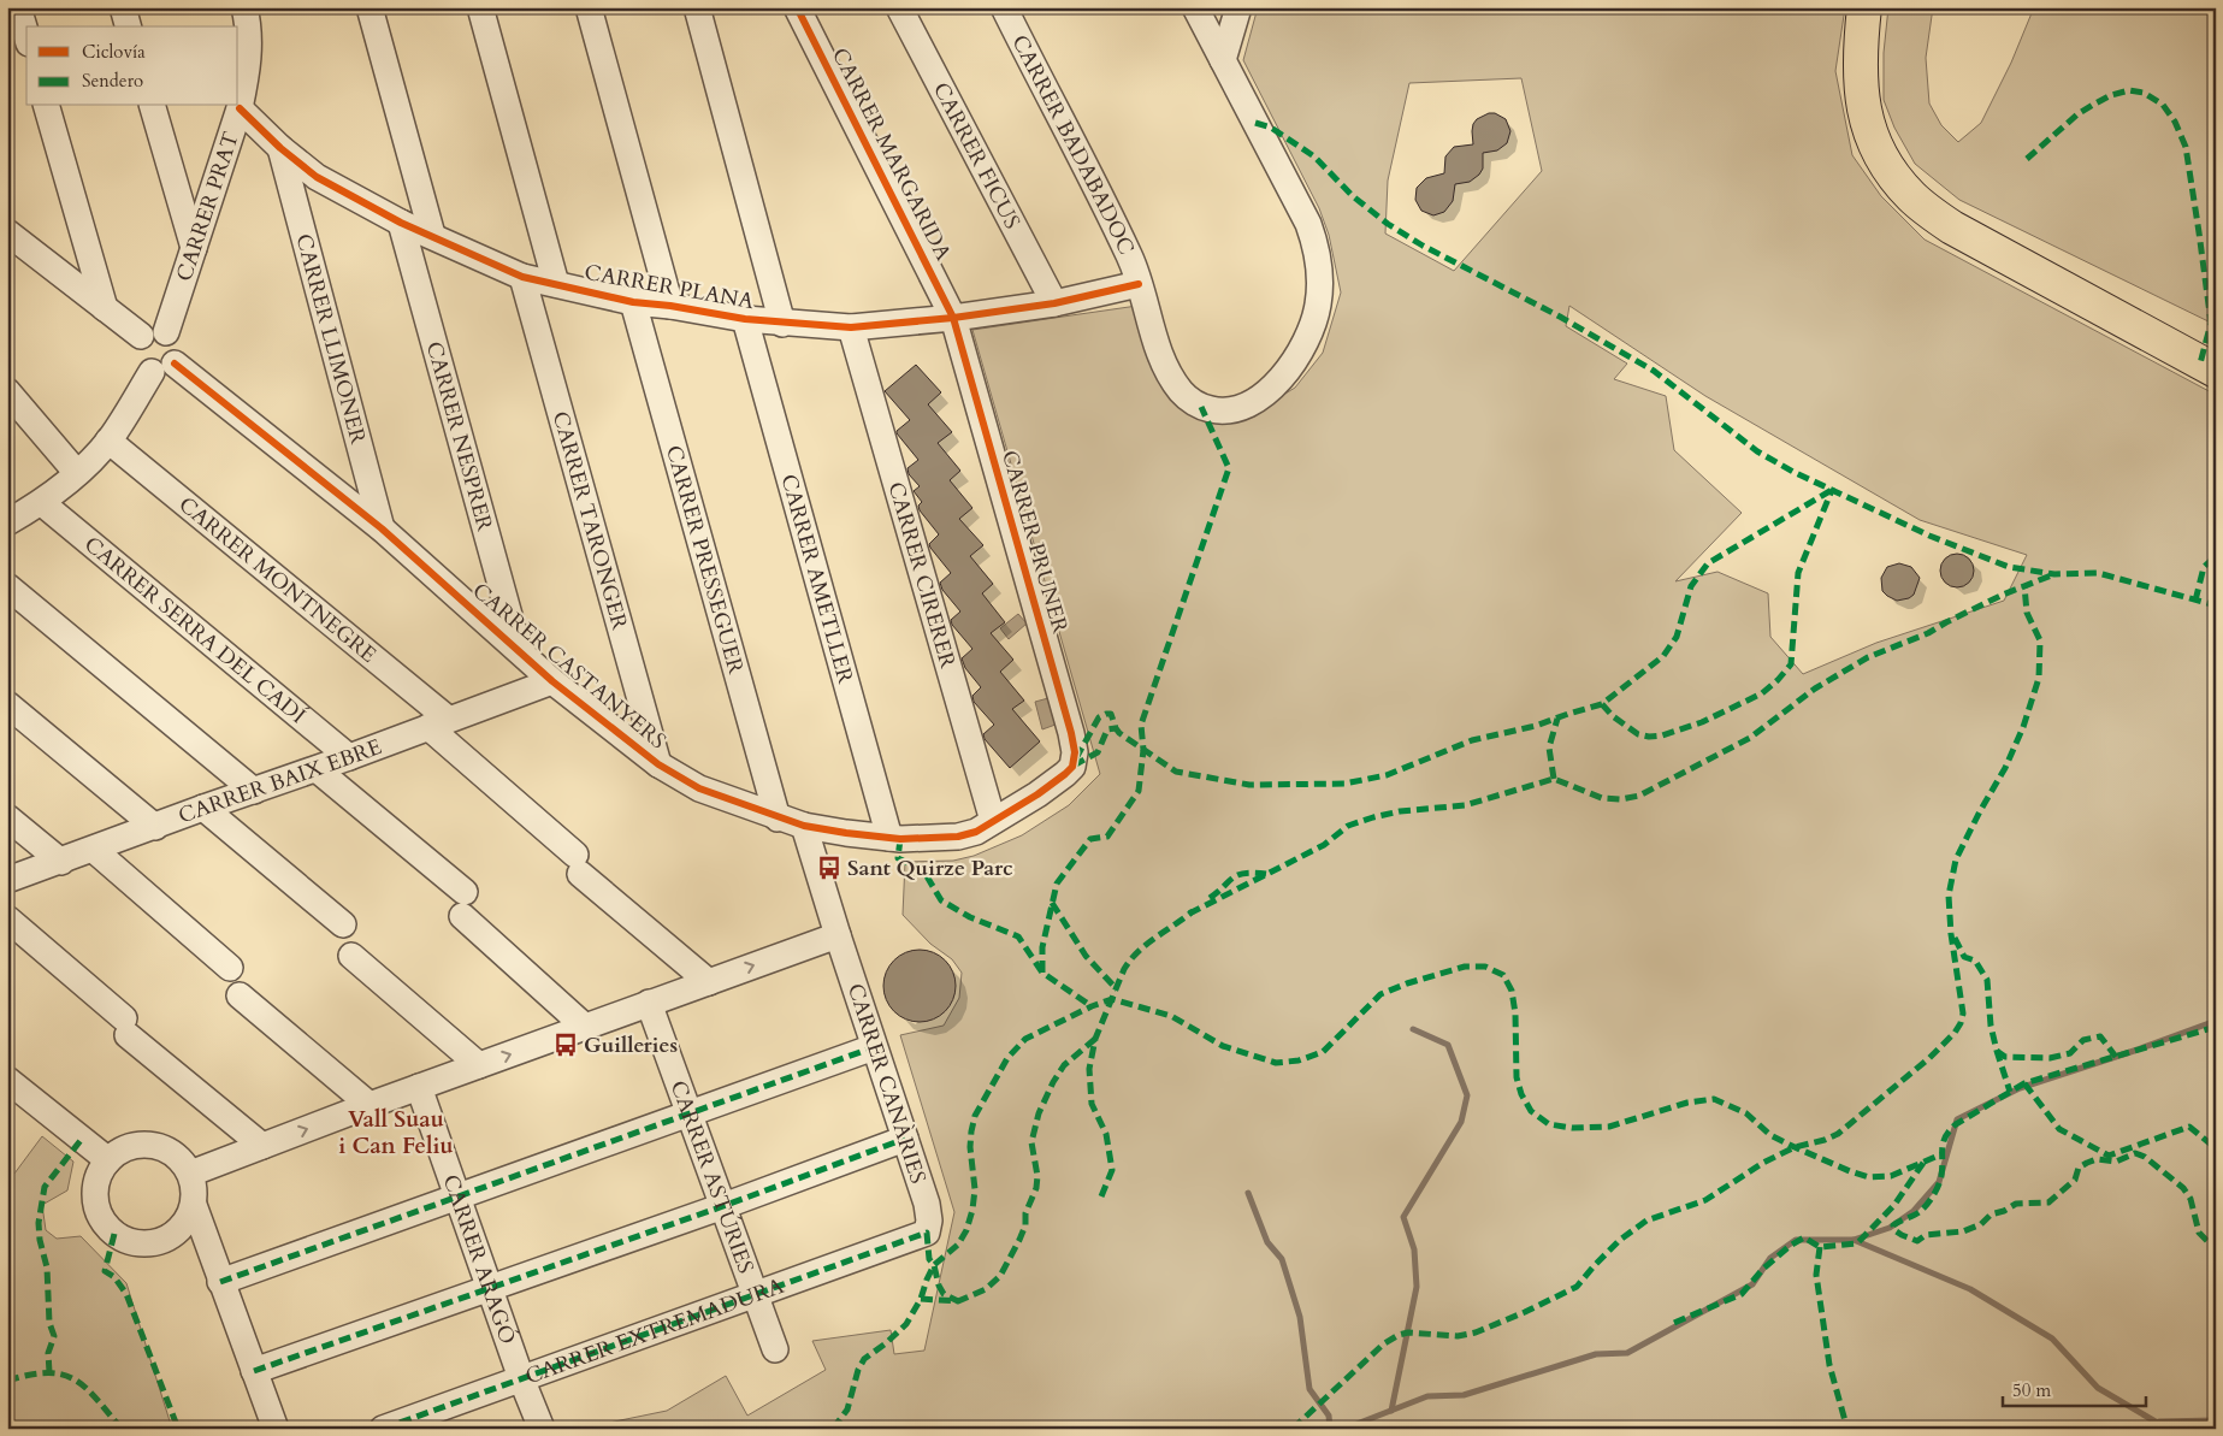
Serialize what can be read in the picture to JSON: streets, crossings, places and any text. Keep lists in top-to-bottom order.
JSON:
{
  "streets": {
    "street": [
      "CARRER BADABADOC",
      "CARRER MARGARIDA",
      "CARRER FICUS",
      "CARRER PRAT",
      "CARRER PLANA",
      "CARRER LLIMONER",
      "CARRER NESPRER",
      "CARRER TARONGER",
      "CARRER PRUNER",
      "CARRER PRESSEGUER",
      "CARRER CIRERER",
      "CARRER AMETLLER",
      "CARRER MONTNEGRE",
      "CARRER SERRA DEL CADÍ",
      "CARRER CASTANYERS",
      "CARRER BAIX EBRE",
      "CARRER CANÀRIES",
      "CARRER ASTÚRIES",
      "CARRER ARAGÓ",
      "CARRER EXTREMADURA"
    ]
  },
  "crossings": [
    ["CARRER BADABADOC", "CARRER PLANA"],
    ["CARRER MARGARIDA", "CARRER PLANA"],
    ["CARRER MARGARIDA", "CARRER PRUNER"],
    ["CARRER FICUS", "CARRER PLANA"],
    ["CARRER PRAT", "CARRER PLANA"],
    ["CARRER PRAT", "CARRER CASTANYERS"],
    ["CARRER PLANA", "CARRER LLIMONER"],
    ["CARRER PLANA", "CARRER NESPRER"],
    ["CARRER PLANA", "CARRER TARONGER"],
    ["CARRER PLANA", "CARRER PRUNER"],
    ["CARRER PLANA", "CARRER PRESSEGUER"],
    ["CARRER PLANA", "CARRER CIRERER"],
    ["CARRER PLANA", "CARRER AMETLLER"],
    ["CARRER LLIMONER", "CARRER CASTANYERS"],
    ["CARRER NESPRER", "CARRER CASTANYERS"],
    ["CARRER TARONGER", "CARRER CASTANYERS"],
    ["CARRER PRUNER", "CARRER CASTANYERS"],
    ["CARRER PRESSEGUER", "CARRER CASTANYERS"],
    ["CARRER CIRERER", "CARRER CASTANYERS"],
    ["CARRER AMETLLER", "CARRER CASTANYERS"],
    ["CARRER MONTNEGRE", "CARRER BAIX EBRE"],
    ["CARRER SERRA DEL CADÍ", "CARRER BAIX EBRE"],
    ["CARRER CASTANYERS", "CARRER BAIX EBRE"],
    ["CARRER CASTANYERS", "CARRER CANÀRIES"],
    ["CARRER CANÀRIES", "CARRER EXTREMADURA"],
    ["CARRER ASTÚRIES", "CARRER EXTREMADURA"],
    ["CARRER ARAGÓ", "CARRER EXTREMADURA"]
  ],
  "districts": ["Vall Suau i Can Feliu"],
  "places": {
    "bus stop": ["Sant Quirze Parc", "Guilleries"]
  },
  "legend": ["Ciclovía", "Sendero"],
  "scale_bar": "50 m"
}
